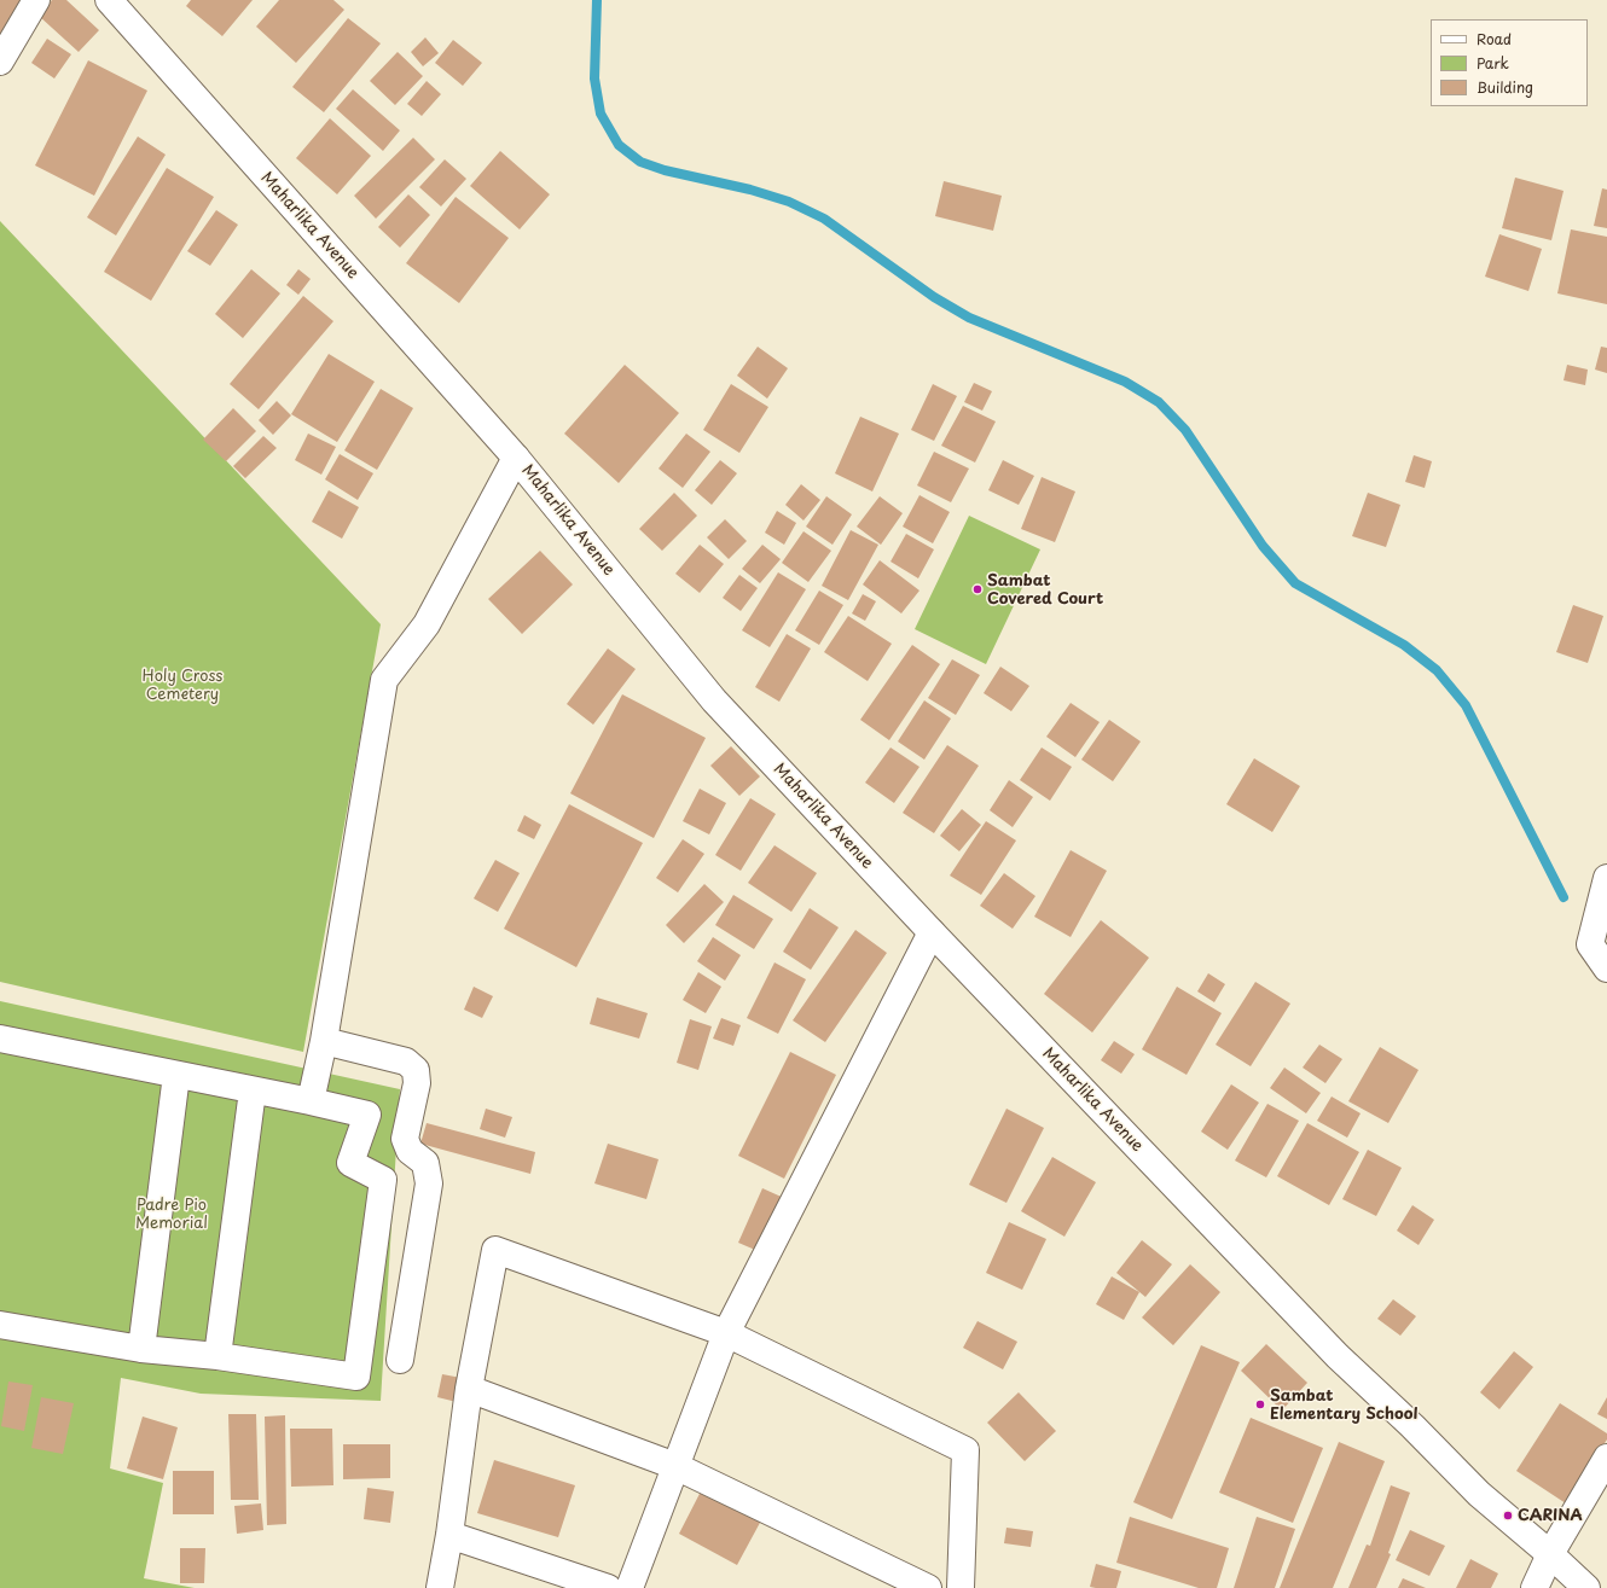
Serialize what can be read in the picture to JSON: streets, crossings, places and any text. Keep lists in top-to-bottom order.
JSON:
{
  "streets": {
    "street": ["Maharlika Avenue"]
  },
  "parks": ["Holy Cross Cemetery", "Padre Pio Memorial"],
  "places": ["Sambat Covered Court", "Sambat Elementary School", "CARINA"],
  "legend": ["Road", "Park", "Building"]
}
